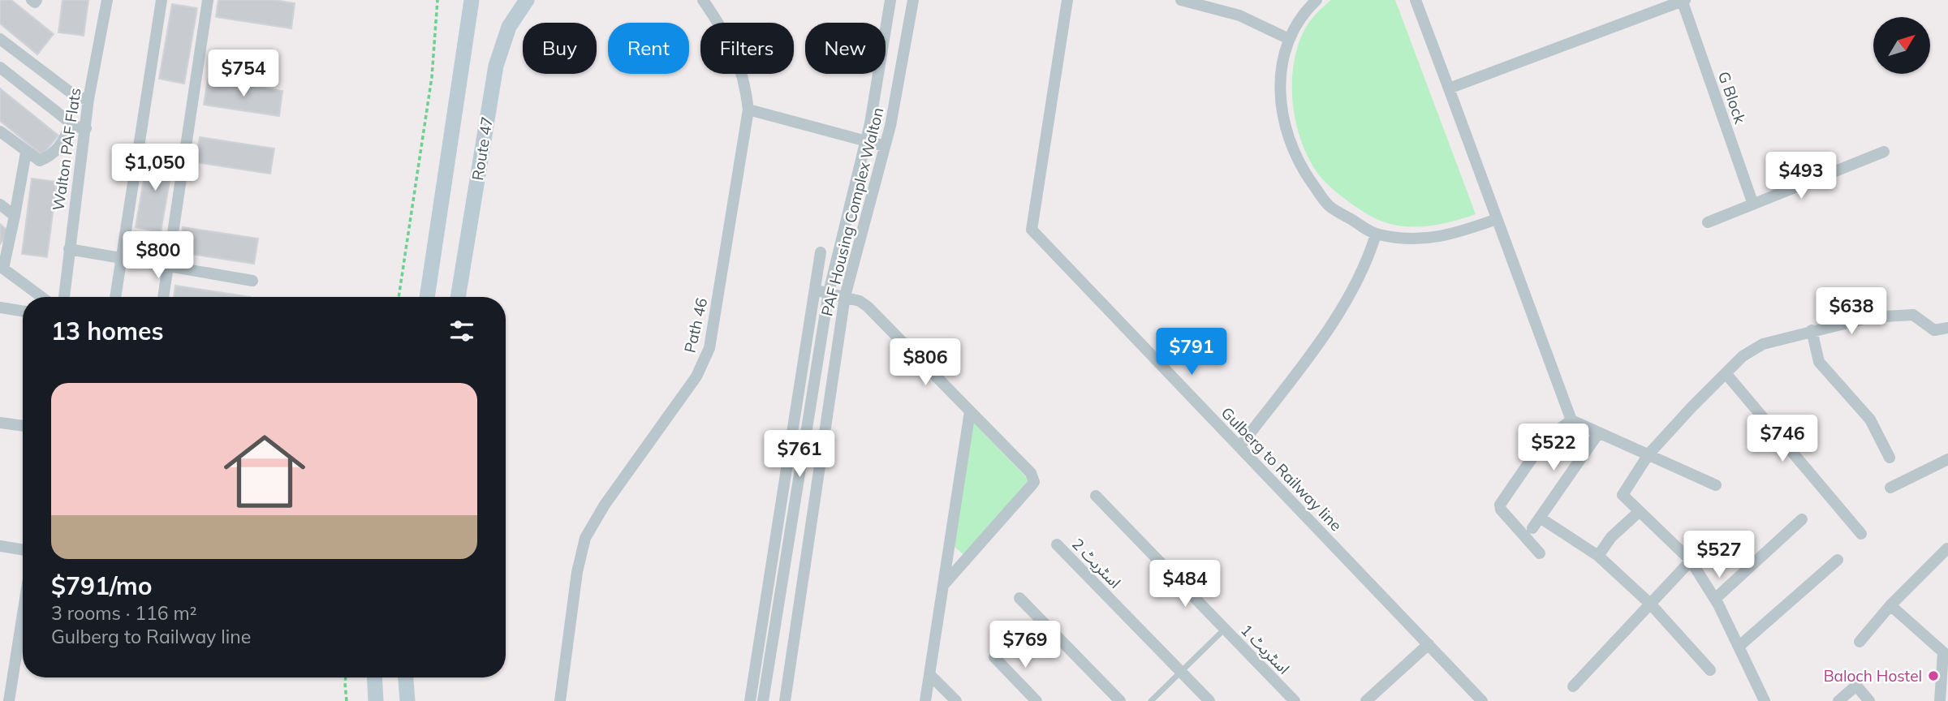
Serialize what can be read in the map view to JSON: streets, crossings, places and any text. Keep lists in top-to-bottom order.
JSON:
{
  "streets": {
    "street": [
      "G Block",
      "Route 47",
      "Walton PAF Flats",
      "PAF Housing Complex Walton",
      "Path 46",
      "Gulberg to Railway line",
      "اسٹریٹ 2",
      "اسٹریٹ 1"
    ]
  },
  "places": ["Baloch Hostel"],
  "north": "top right",
  "page": {
    "chip": [
      "Buy",
      "Rent",
      "Filters",
      "New"
    ],
    "price": [
      "$754",
      "$1,050",
      "$493",
      "$800",
      "$638",
      "$791",
      "$806",
      "$746",
      "$522",
      "$761",
      "$527",
      "$484",
      "$769"
    ],
    "heading": "13 homes",
    "list": [
      {
        "name": "$791/mo",
        "note": "3 rooms · 116 m² · Gulberg to Railway line"
      }
    ]
  }
}
